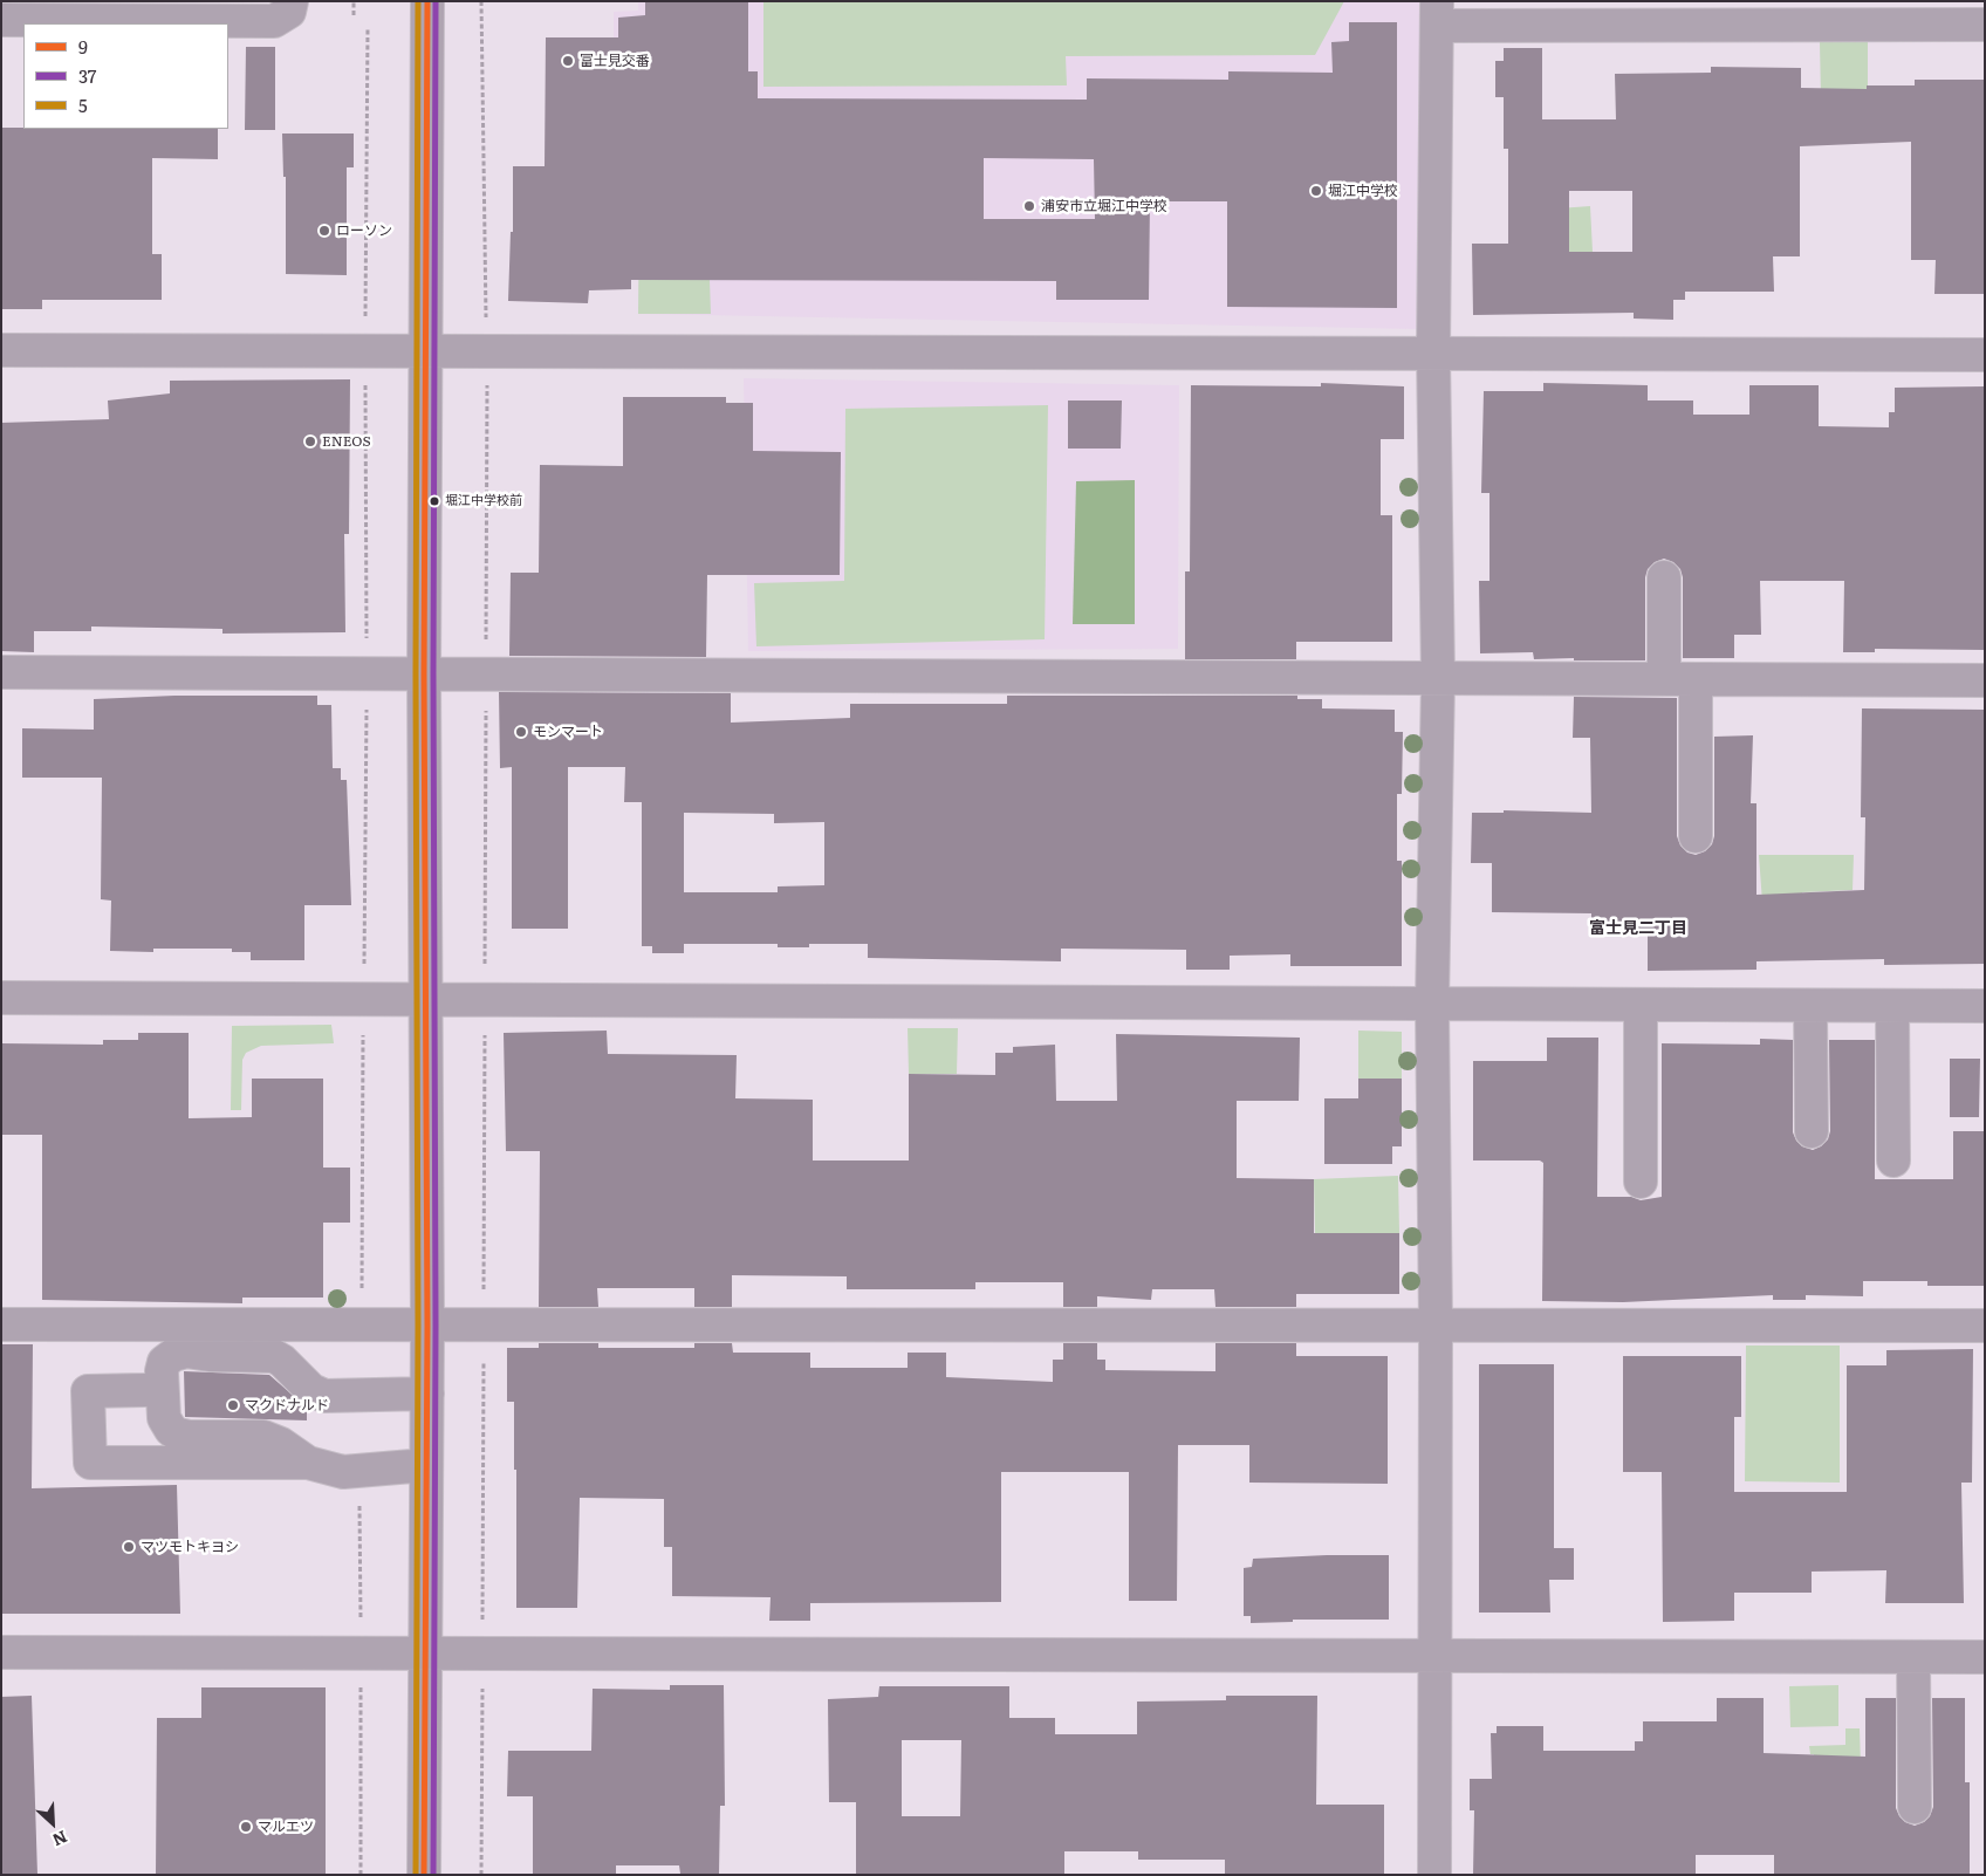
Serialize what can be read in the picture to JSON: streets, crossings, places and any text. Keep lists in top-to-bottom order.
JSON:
{
  "districts": ["富士見二丁目"],
  "places": [
    "富士見交番",
    "堀江中学校",
    "浦安市立堀江中学校",
    "ローソン",
    "ENEOS",
    "堀江中学校前",
    "モンマート",
    "マクドナルド",
    "マツモトキヨシ",
    "マルエツ"
  ],
  "lines": ["transit line 9", "transit line 37", "transit line 5"],
  "legend": ["9", "37", "5"],
  "north": "bottom right"
}
